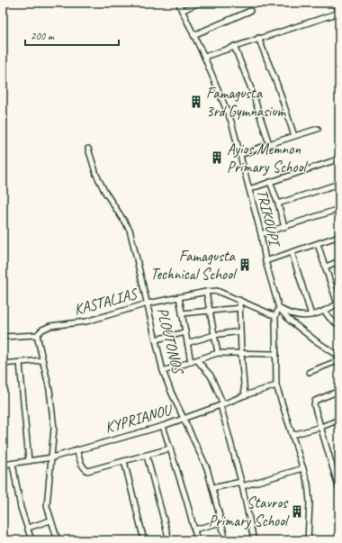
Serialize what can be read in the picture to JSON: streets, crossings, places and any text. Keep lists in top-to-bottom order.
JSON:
{
  "streets": {
    "street": [
      "TRIKOUPI",
      "KASTALIAS",
      "PLOUTONOS",
      "KYPRIANOU"
    ]
  },
  "crossings": [
    ["KASTALIAS", "PLOUTONOS"],
    ["PLOUTONOS", "KYPRIANOU"]
  ],
  "places": {
    "building": [
      "Famagusta 3rd Gymnasium",
      "Ayios Memnon Primary School",
      "Famagusta Technical School",
      "Stavros Primary School"
    ]
  },
  "scale_bar": "200 m"
}
